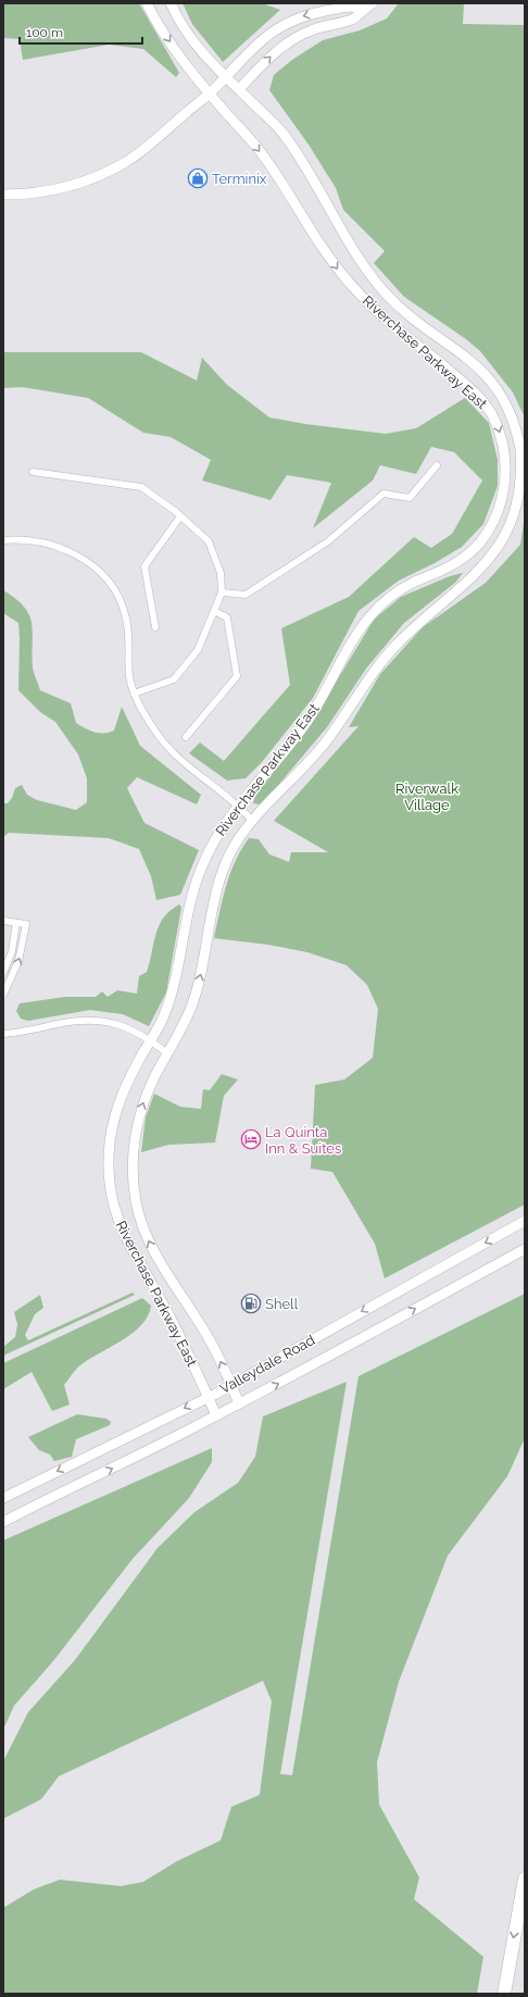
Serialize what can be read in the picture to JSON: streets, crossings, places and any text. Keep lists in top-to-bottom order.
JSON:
{
  "streets": {
    "street": ["Riverchase Parkway East", "Valleydale Road"]
  },
  "crossings": [
    ["Riverchase Parkway East", "Valleydale Road"]
  ],
  "parks": ["Riverwalk Village"],
  "places": {
    "shop": ["Terminix"],
    "hotel": ["La Quinta Inn & Suites"],
    "fuel station": ["Shell"]
  },
  "scale_bar": "100 m"
}
